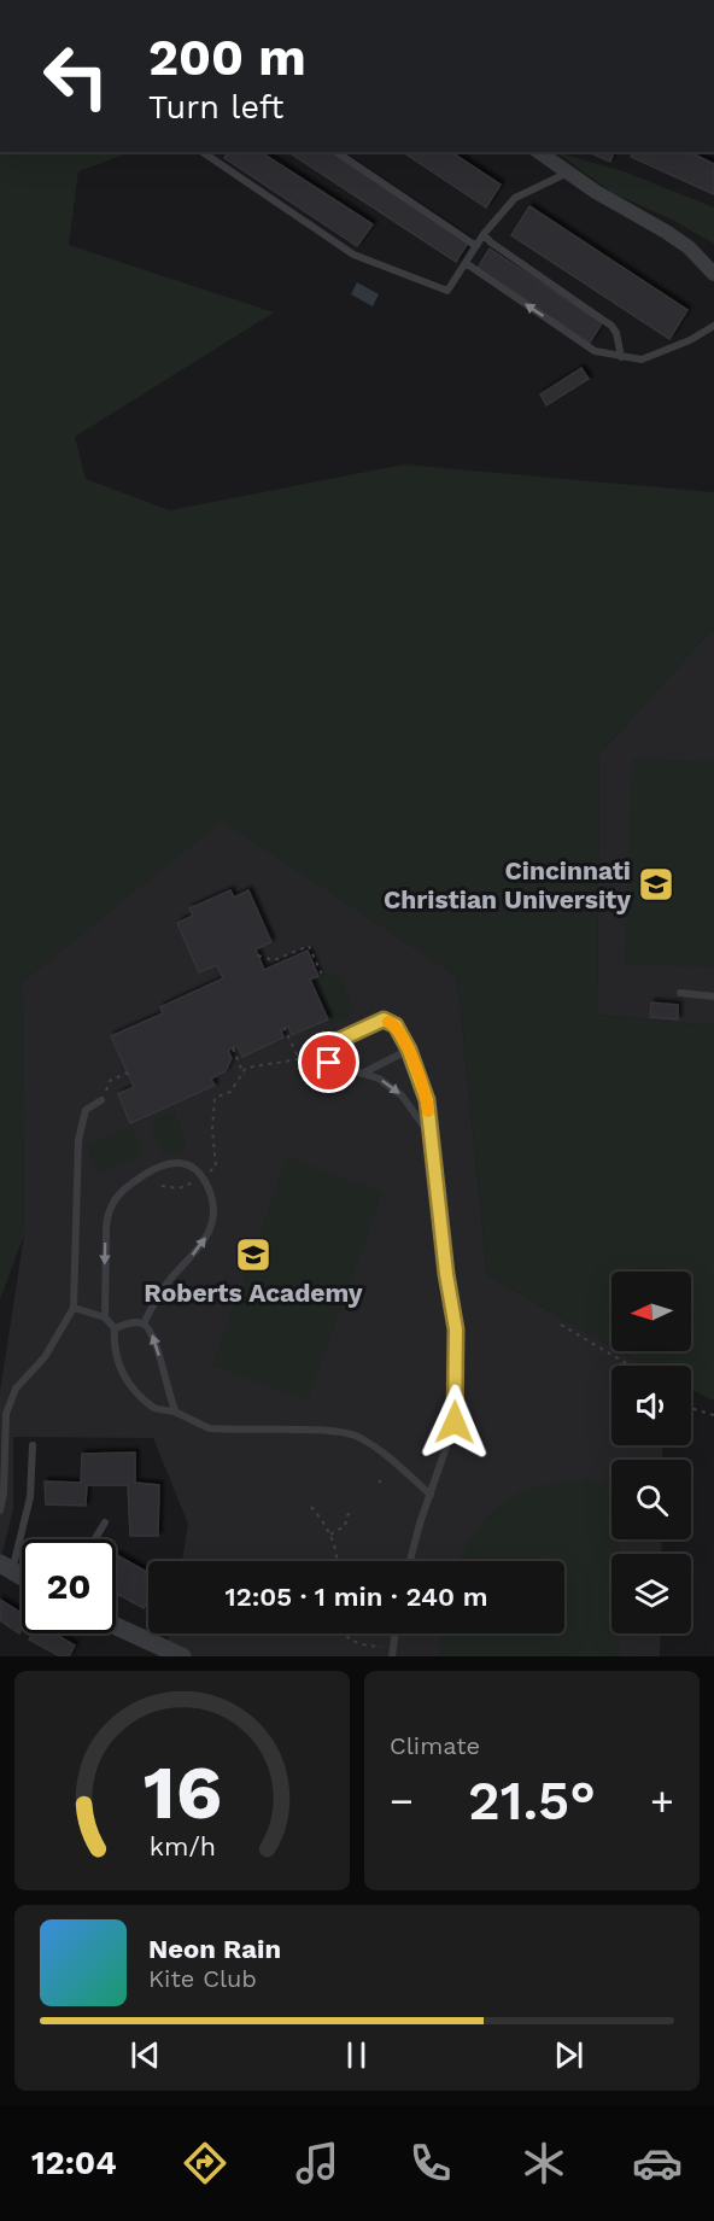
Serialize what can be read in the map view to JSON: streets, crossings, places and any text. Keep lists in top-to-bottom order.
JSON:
{
  "places": {
    "school or university": ["Cincinnati Christian University", "Roberts Academy"]
  },
  "north": "left",
  "page": {
    "turn": ["200 m", "Turn left"],
    "limit": "20",
    "trip": "12:05 · 1 min · 240 m",
    "tile": "Climate",
    "heat": ["−", "21.5°", "+"],
    "song": ["Neon Rain", "Kite Club"],
    "tabs": "12:04",
    "gauge": ["16", "km/h"]
  }
}
